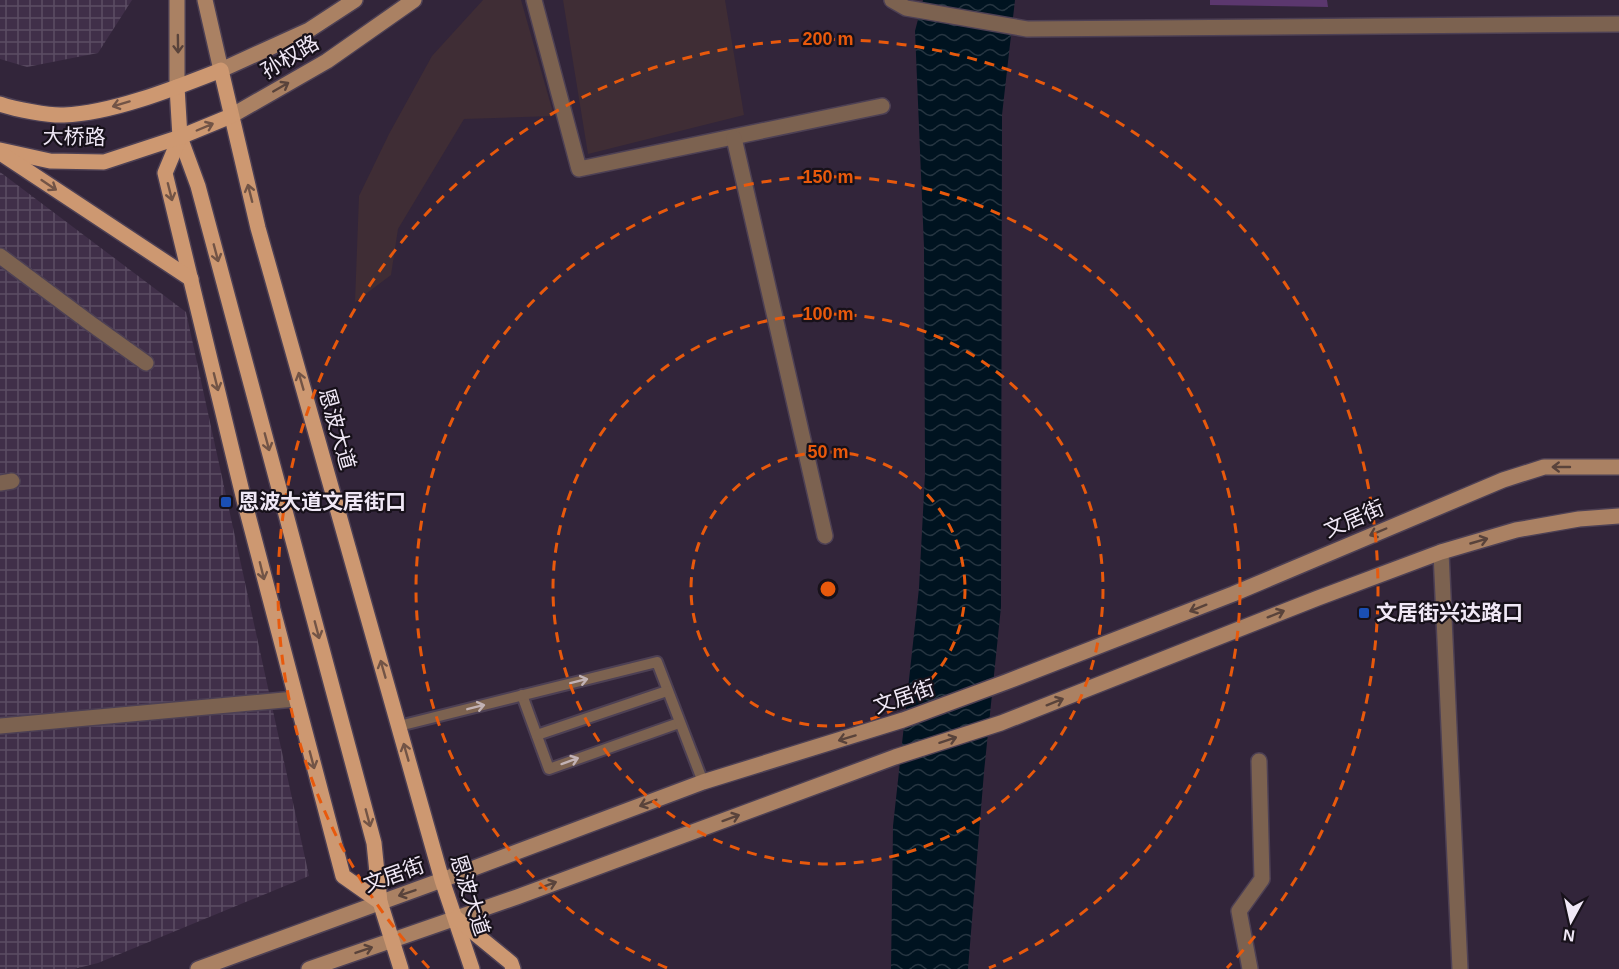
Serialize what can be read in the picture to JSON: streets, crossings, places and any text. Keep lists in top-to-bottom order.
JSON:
{
  "streets": {
    "main road": [
      "孙权路",
      "大桥路",
      "恩波大道",
      "文居街"
    ]
  },
  "crossings": [
    ["孙权路", "大桥路"],
    ["孙权路", "恩波大道"],
    ["恩波大道", "文居街"]
  ],
  "places": {
    "transit": ["恩波大道文居街口", "文居街兴达路口"]
  },
  "north": "bottom",
  "rings": [
    "200 m",
    "150 m",
    "100 m",
    "50 m"
  ]
}
